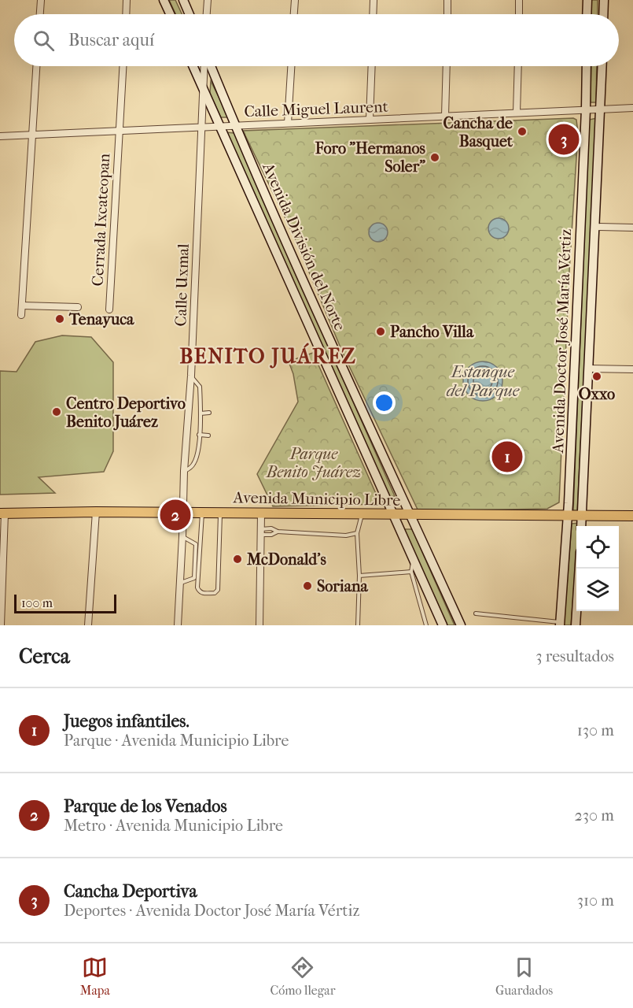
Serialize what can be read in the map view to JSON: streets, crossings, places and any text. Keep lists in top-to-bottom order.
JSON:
{
  "streets": {
    "main road": ["Avenida División del Norte", "Avenida Doctor José María Vértiz", "Avenida Municipio Libre"],
    "street": ["Calle Miguel Laurent", "Cerrada Ixcateopan", "Calle Uxmal"]
  },
  "crossings": [
    ["Calle Miguel Laurent", "Cerrada Ixcateopan"],
    ["Calle Miguel Laurent", "Avenida División del Norte"],
    ["Calle Miguel Laurent", "Calle Uxmal"],
    ["Calle Miguel Laurent", "Avenida Doctor José María Vértiz"],
    ["Avenida División del Norte", "Calle Uxmal"],
    ["Avenida División del Norte", "Avenida Municipio Libre"],
    ["Calle Uxmal", "Avenida Municipio Libre"],
    ["Avenida Doctor José María Vértiz", "Avenida Municipio Libre"]
  ],
  "districts": ["BENITO JUÁREZ"],
  "water": ["Estanque del Parque"],
  "parks": ["Parque Benito Juárez"],
  "places": [
    "Cancha de Basquet",
    "Foro \"Hermanos Soler\"",
    "Tenayuca",
    "Pancho Villa",
    "Oxxo",
    "Centro Deportivo Benito Juárez",
    "McDonald's",
    "Soriana"
  ],
  "scale_bar": "100 m",
  "page": {
    "search": "Buscar aquí",
    "pins": ["3", "1", "2"],
    "scale": "100 m",
    "heading": ["Cerca", "3 resultados"],
    "list": [
      {
        "mark": "1",
        "name": "Juegos infantiles.",
        "note": "Parque · Avenida Municipio Libre",
        "value": "130 m"
      },
      {
        "mark": "2",
        "name": "Parque de los Venados",
        "note": "Metro · Avenida Municipio Libre",
        "value": "230 m"
      },
      {
        "mark": "3",
        "name": "Cancha Deportiva",
        "note": "Deportes · Avenida Doctor José María Vértiz",
        "value": "310 m"
      }
    ],
    "nav": ["Mapa", "Cómo llegar", "Guardados"]
  }
}
